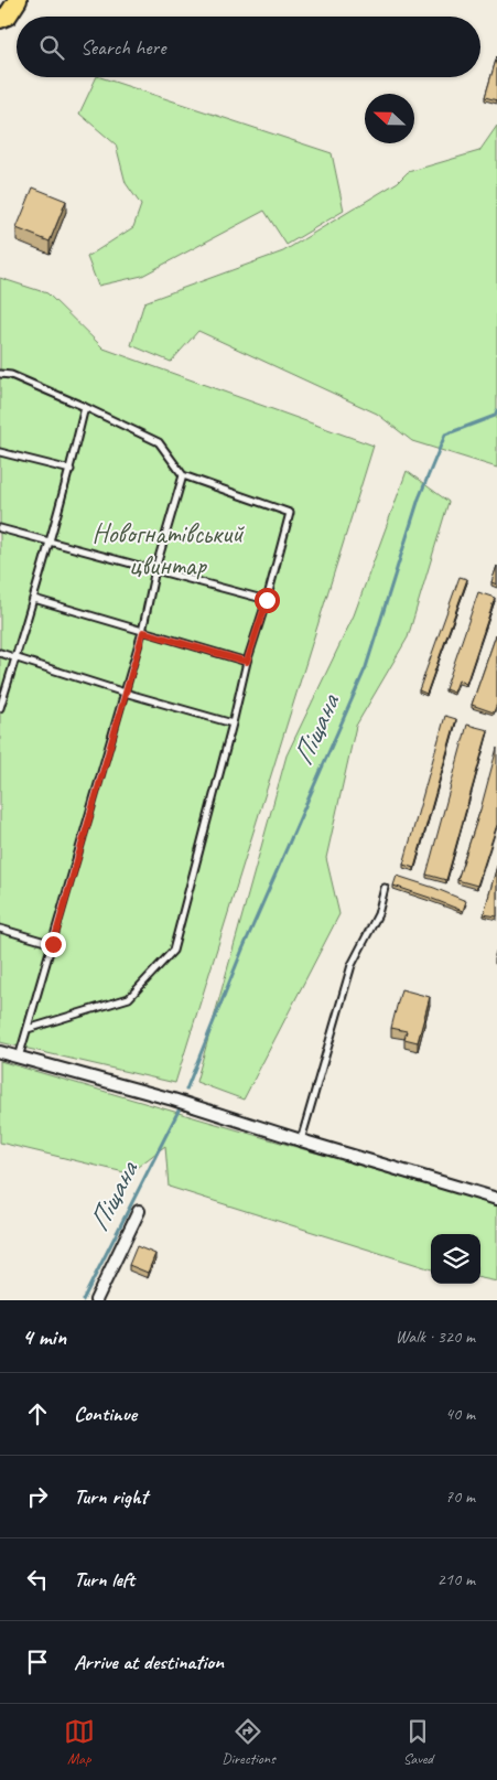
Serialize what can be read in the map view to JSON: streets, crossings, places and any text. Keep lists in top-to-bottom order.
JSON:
{
  "water": ["Піщана"],
  "parks": ["Новогнатівський цвинтар"],
  "north": "left",
  "page": {
    "search": "Search here",
    "heading": ["4 min", "Walk · 320 m"],
    "list": [
      ["Continue", "40 m"],
      ["Turn right", "70 m"],
      ["Turn left", "210 m"],
      "Arrive at destination"
    ],
    "nav": ["Map", "Directions", "Saved"]
  }
}
